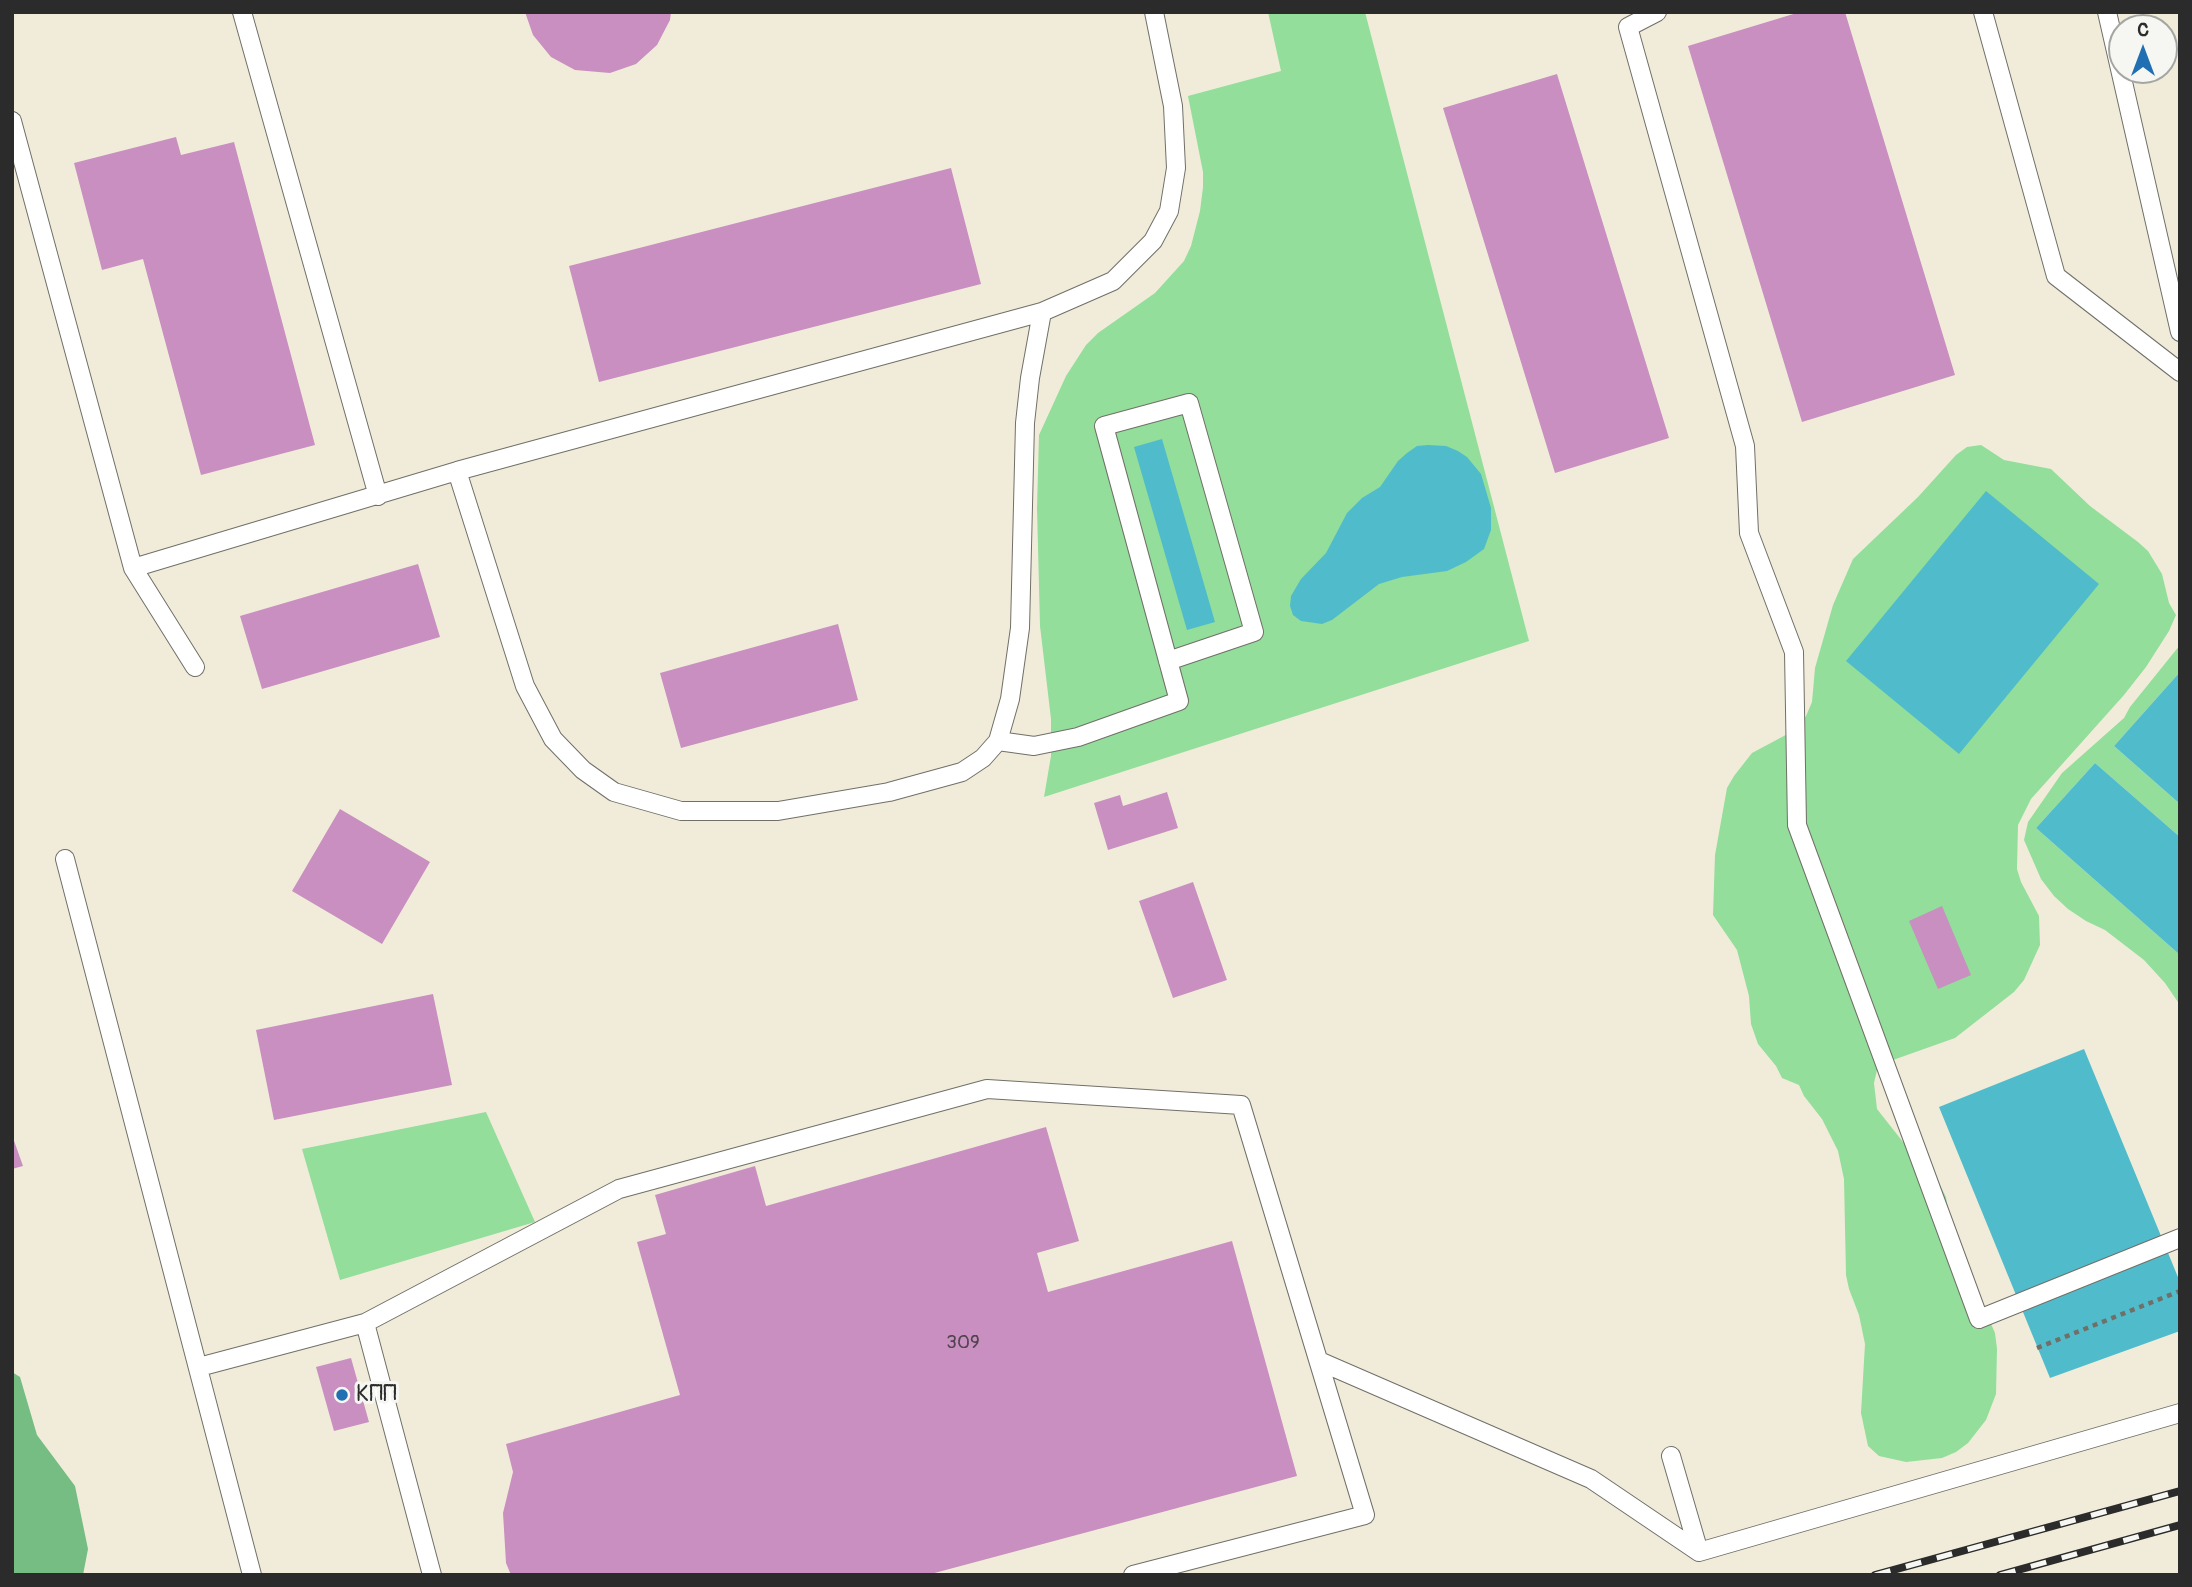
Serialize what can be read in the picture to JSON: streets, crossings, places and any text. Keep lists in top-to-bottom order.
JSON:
{
  "places": ["КПП"],
  "house_numbers": ["309"],
  "north": "top"
}
